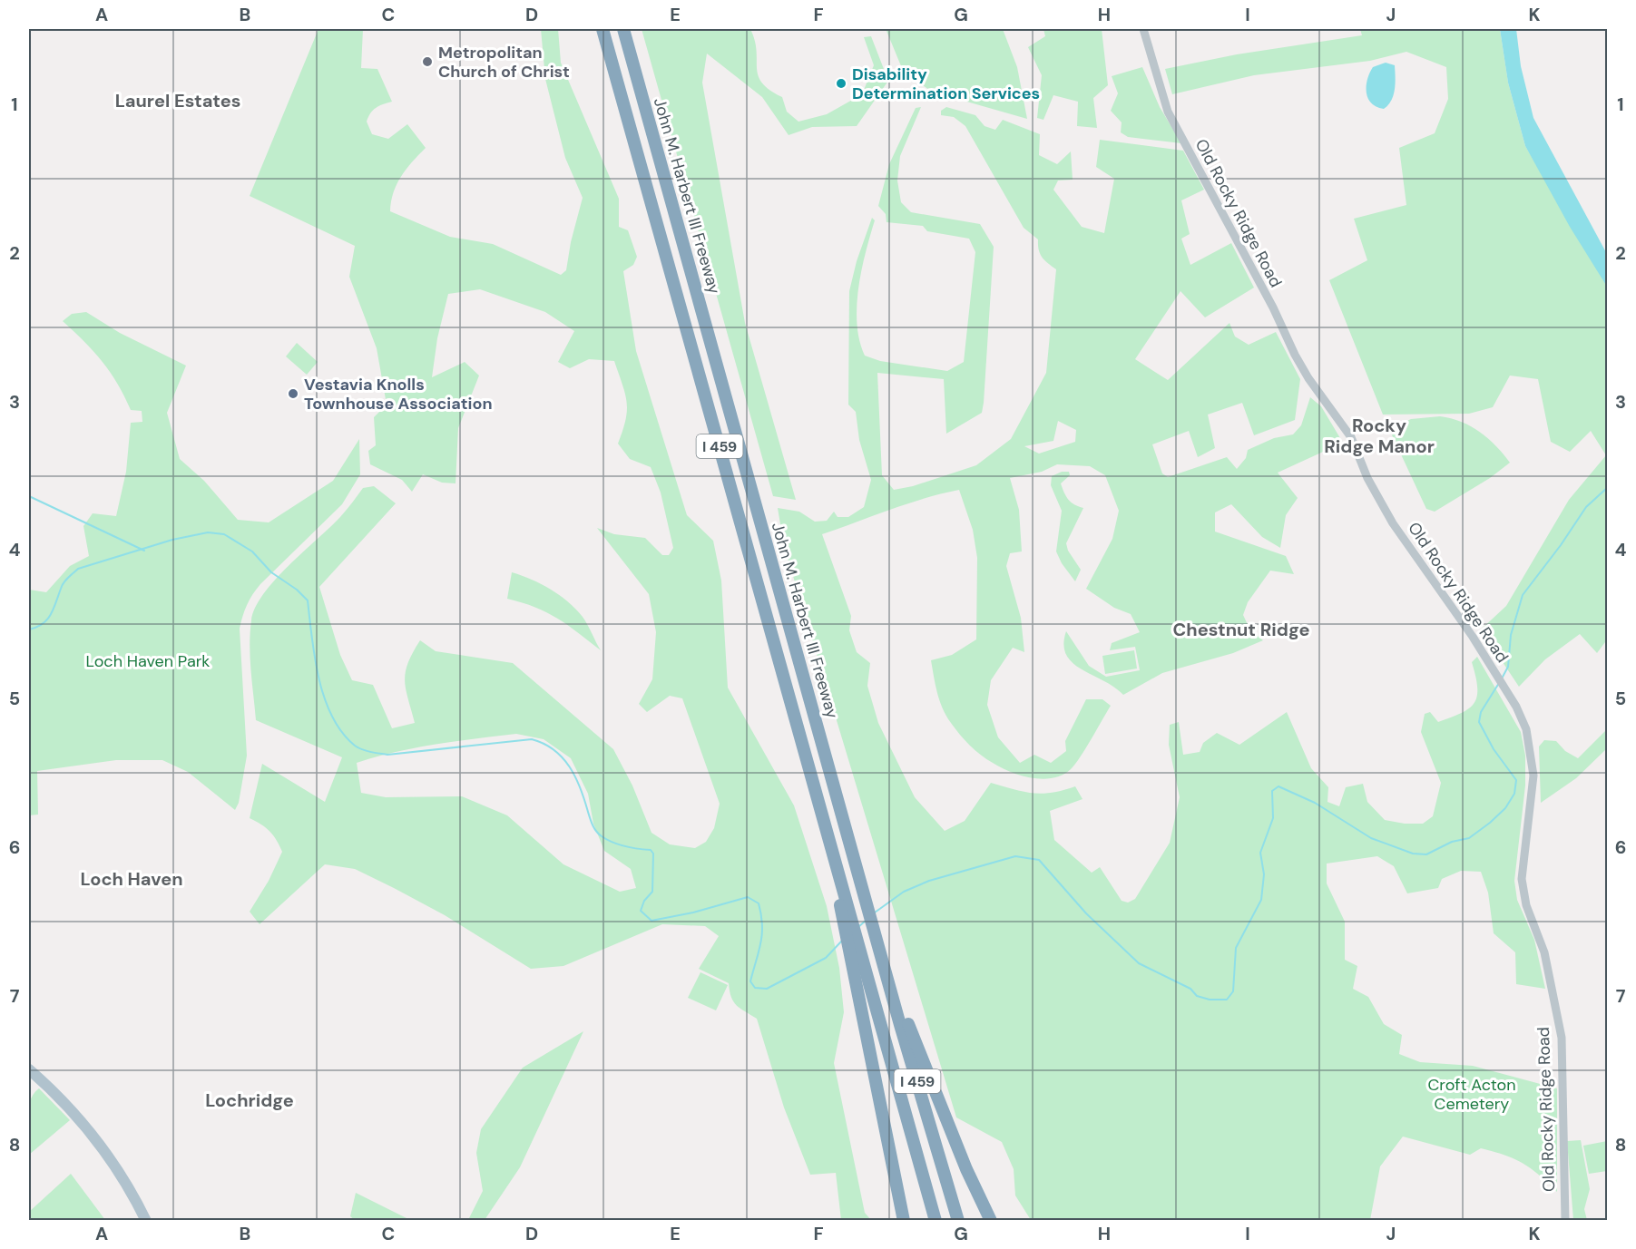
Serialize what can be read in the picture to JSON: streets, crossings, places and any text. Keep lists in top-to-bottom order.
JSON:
{
  "streets": {
    "highway": ["John M. Harbert III Freeway", "I 459"],
    "street": ["Old Rocky Ridge Road"]
  },
  "districts": [
    "Laurel Estates",
    "Rocky Ridge Manor",
    "Chestnut Ridge",
    "Loch Haven",
    "Lochridge"
  ],
  "parks": ["Loch Haven Park", "Croft Acton Cemetery"],
  "places": ["Metropolitan Church of Christ", "Disability Determination Services", "Vestavia Knolls Townhouse Association"],
  "grid": {
    "columns": [
      "A",
      "B",
      "C",
      "D",
      "E",
      "F",
      "G",
      "H",
      "I",
      "J",
      "K"
    ],
    "rows": [
      "1",
      "2",
      "3",
      "4",
      "5",
      "6",
      "7",
      "8"
    ]
  }
}
